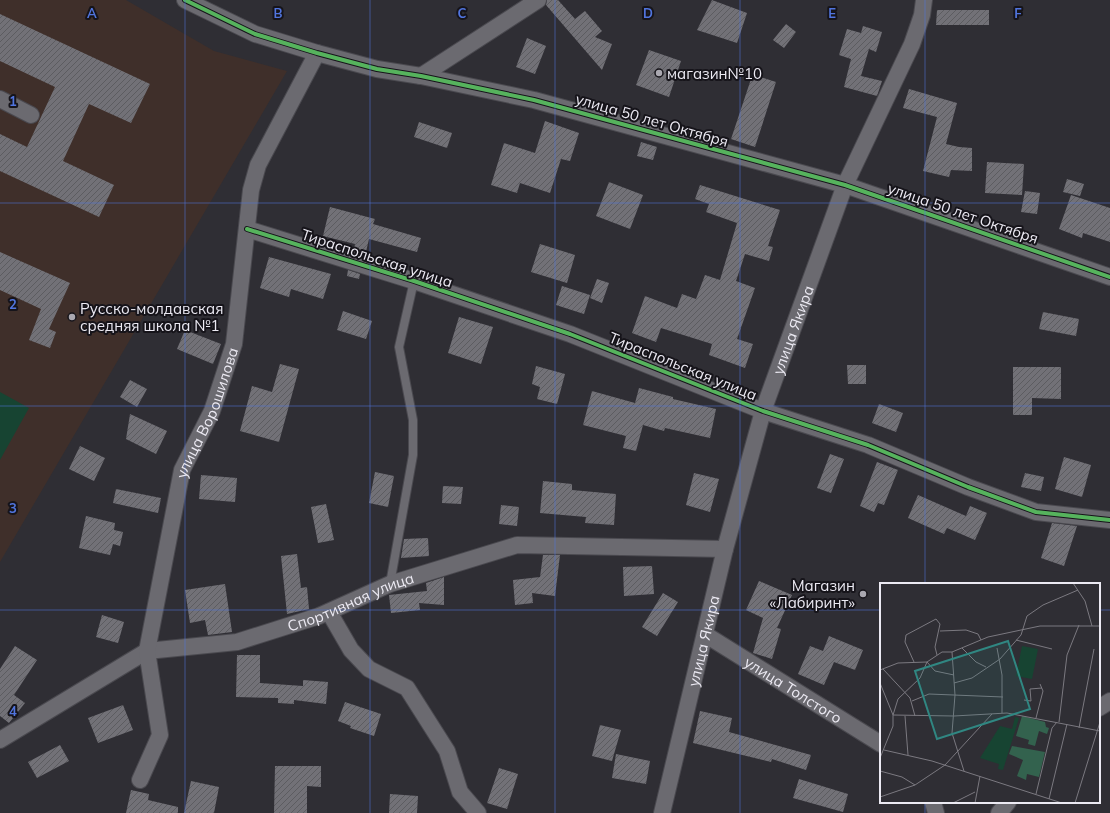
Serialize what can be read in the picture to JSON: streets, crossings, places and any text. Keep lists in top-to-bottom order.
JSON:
{
  "streets": {
    "street": [
      "улица 50 лет Октября",
      "Тираспольская улица",
      "улица Якира",
      "улица Ворошилова",
      "Спортивная улица",
      "улица Толстого"
    ]
  },
  "crossings": [
    ["улица 50 лет Октября", "улица Якира"],
    ["улица 50 лет Октября", "улица Ворошилова"],
    ["Тираспольская улица", "улица Якира"],
    ["Тираспольская улица", "улица Ворошилова"],
    ["улица Якира", "Спортивная улица"],
    ["улица Якира", "улица Толстого"],
    ["улица Ворошилова", "Спортивная улица"]
  ],
  "places": ["магазин№10", "Русско-молдавская средняя школа №1", "Магазин «Лабиринт»"],
  "grid": {
    "columns": [
      "A",
      "B",
      "C",
      "D",
      "E",
      "F"
    ],
    "rows": [
      "1",
      "2",
      "3",
      "4"
    ]
  }
}
